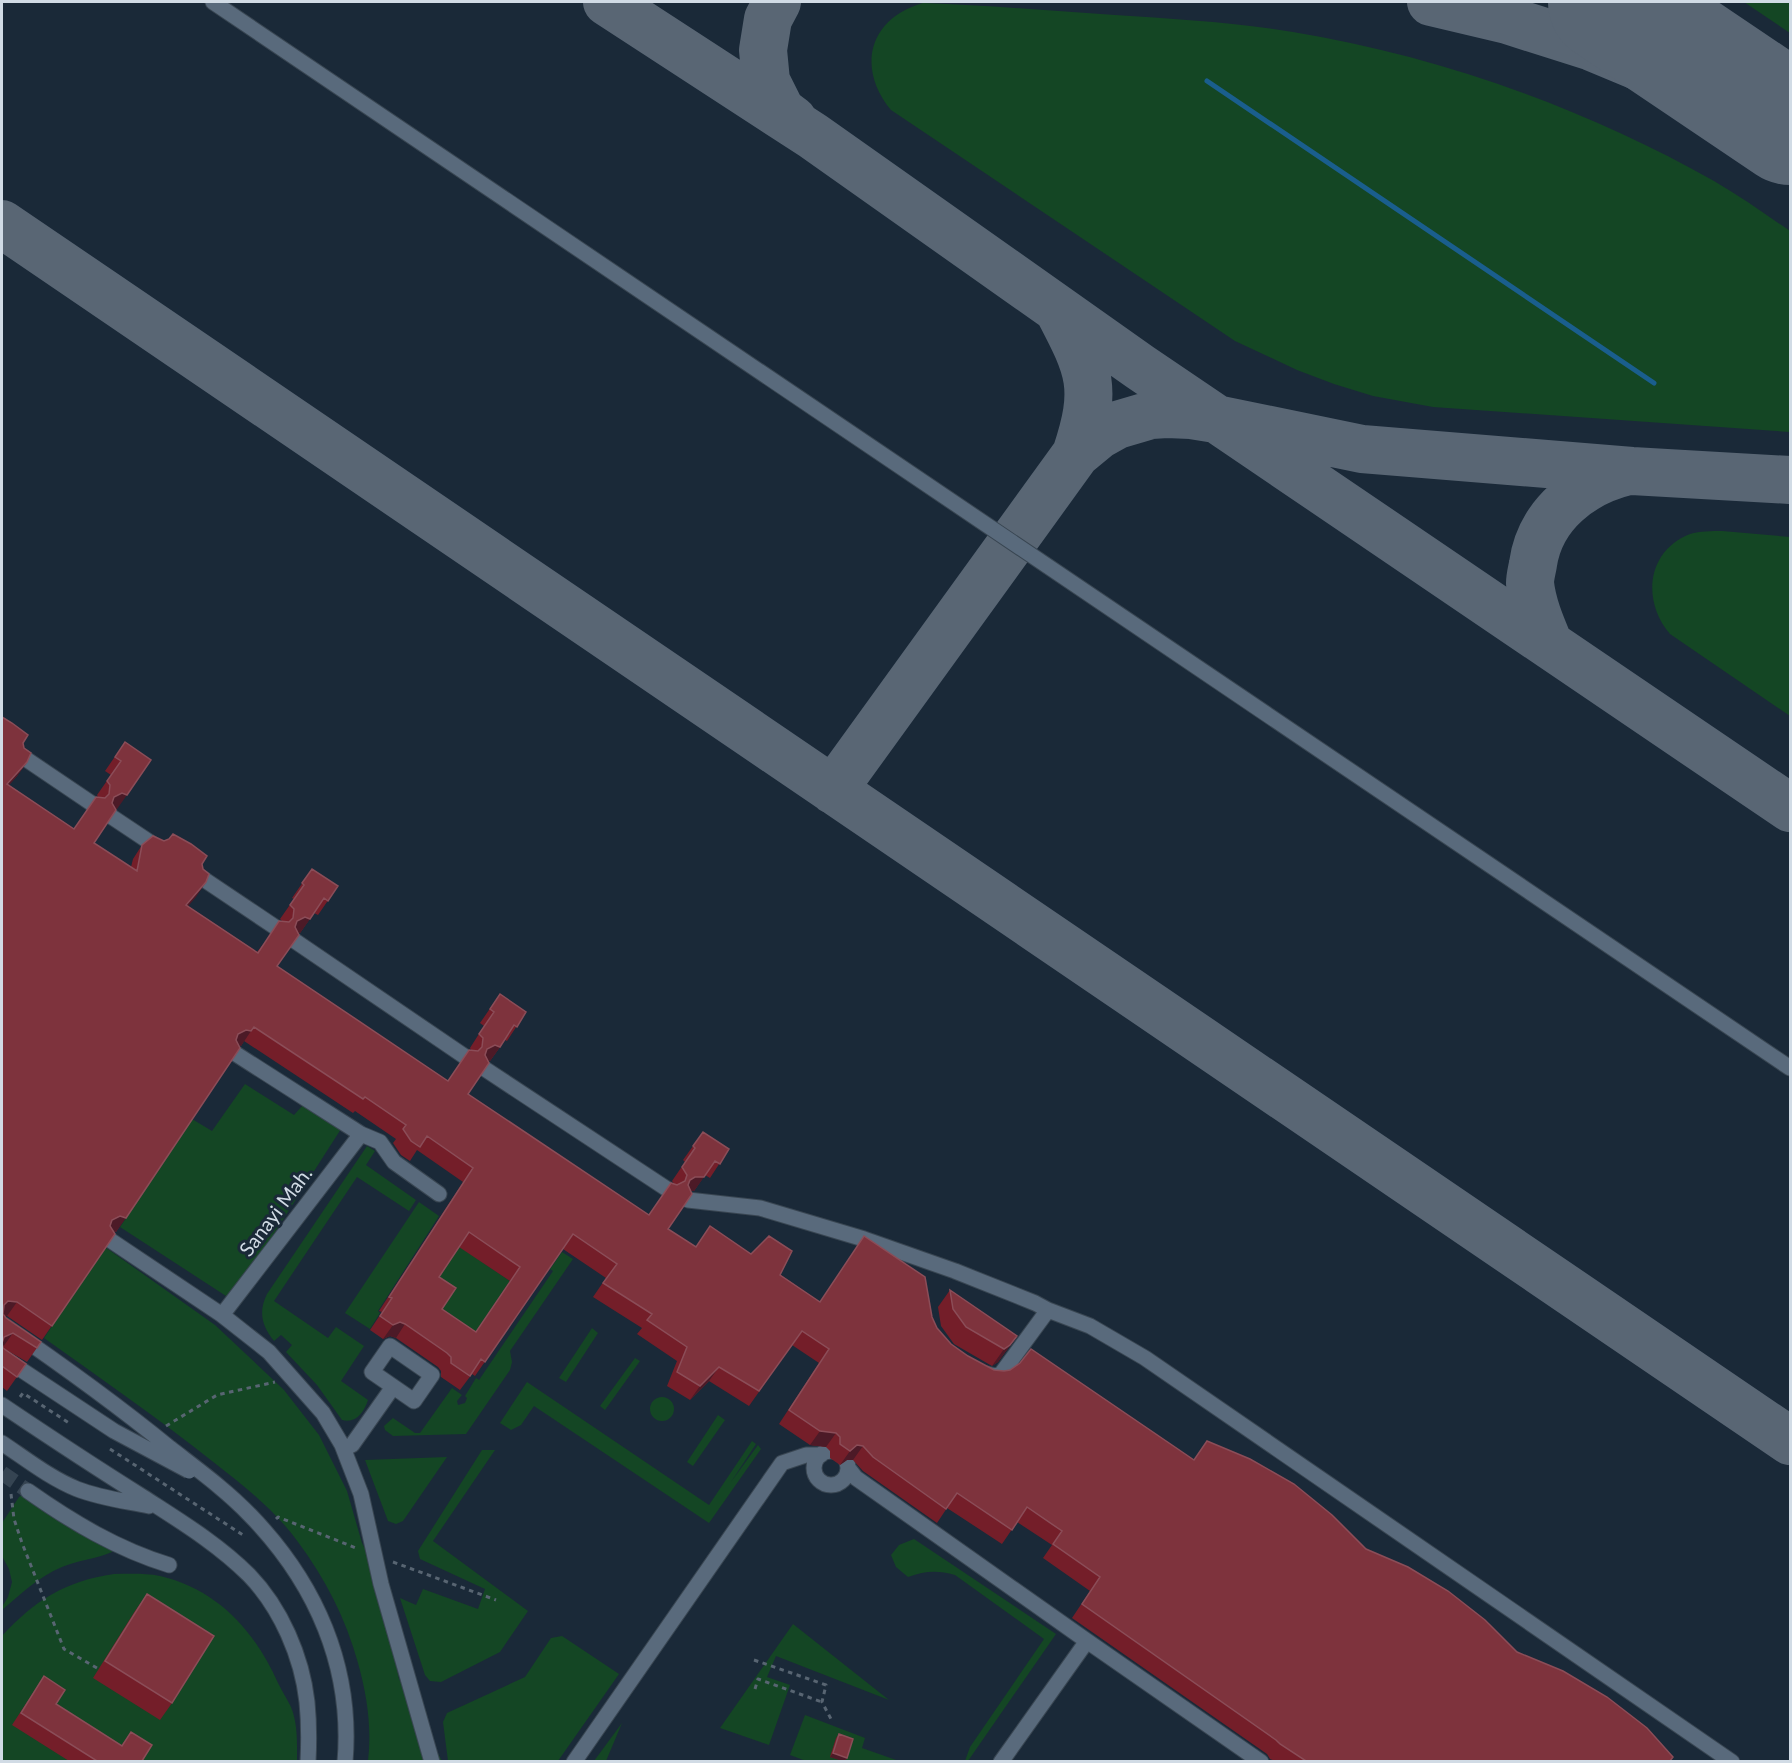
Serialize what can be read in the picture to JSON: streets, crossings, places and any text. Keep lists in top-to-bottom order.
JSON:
{
  "streets": {
    "street": ["Sanayi Mah."]
  }
}
